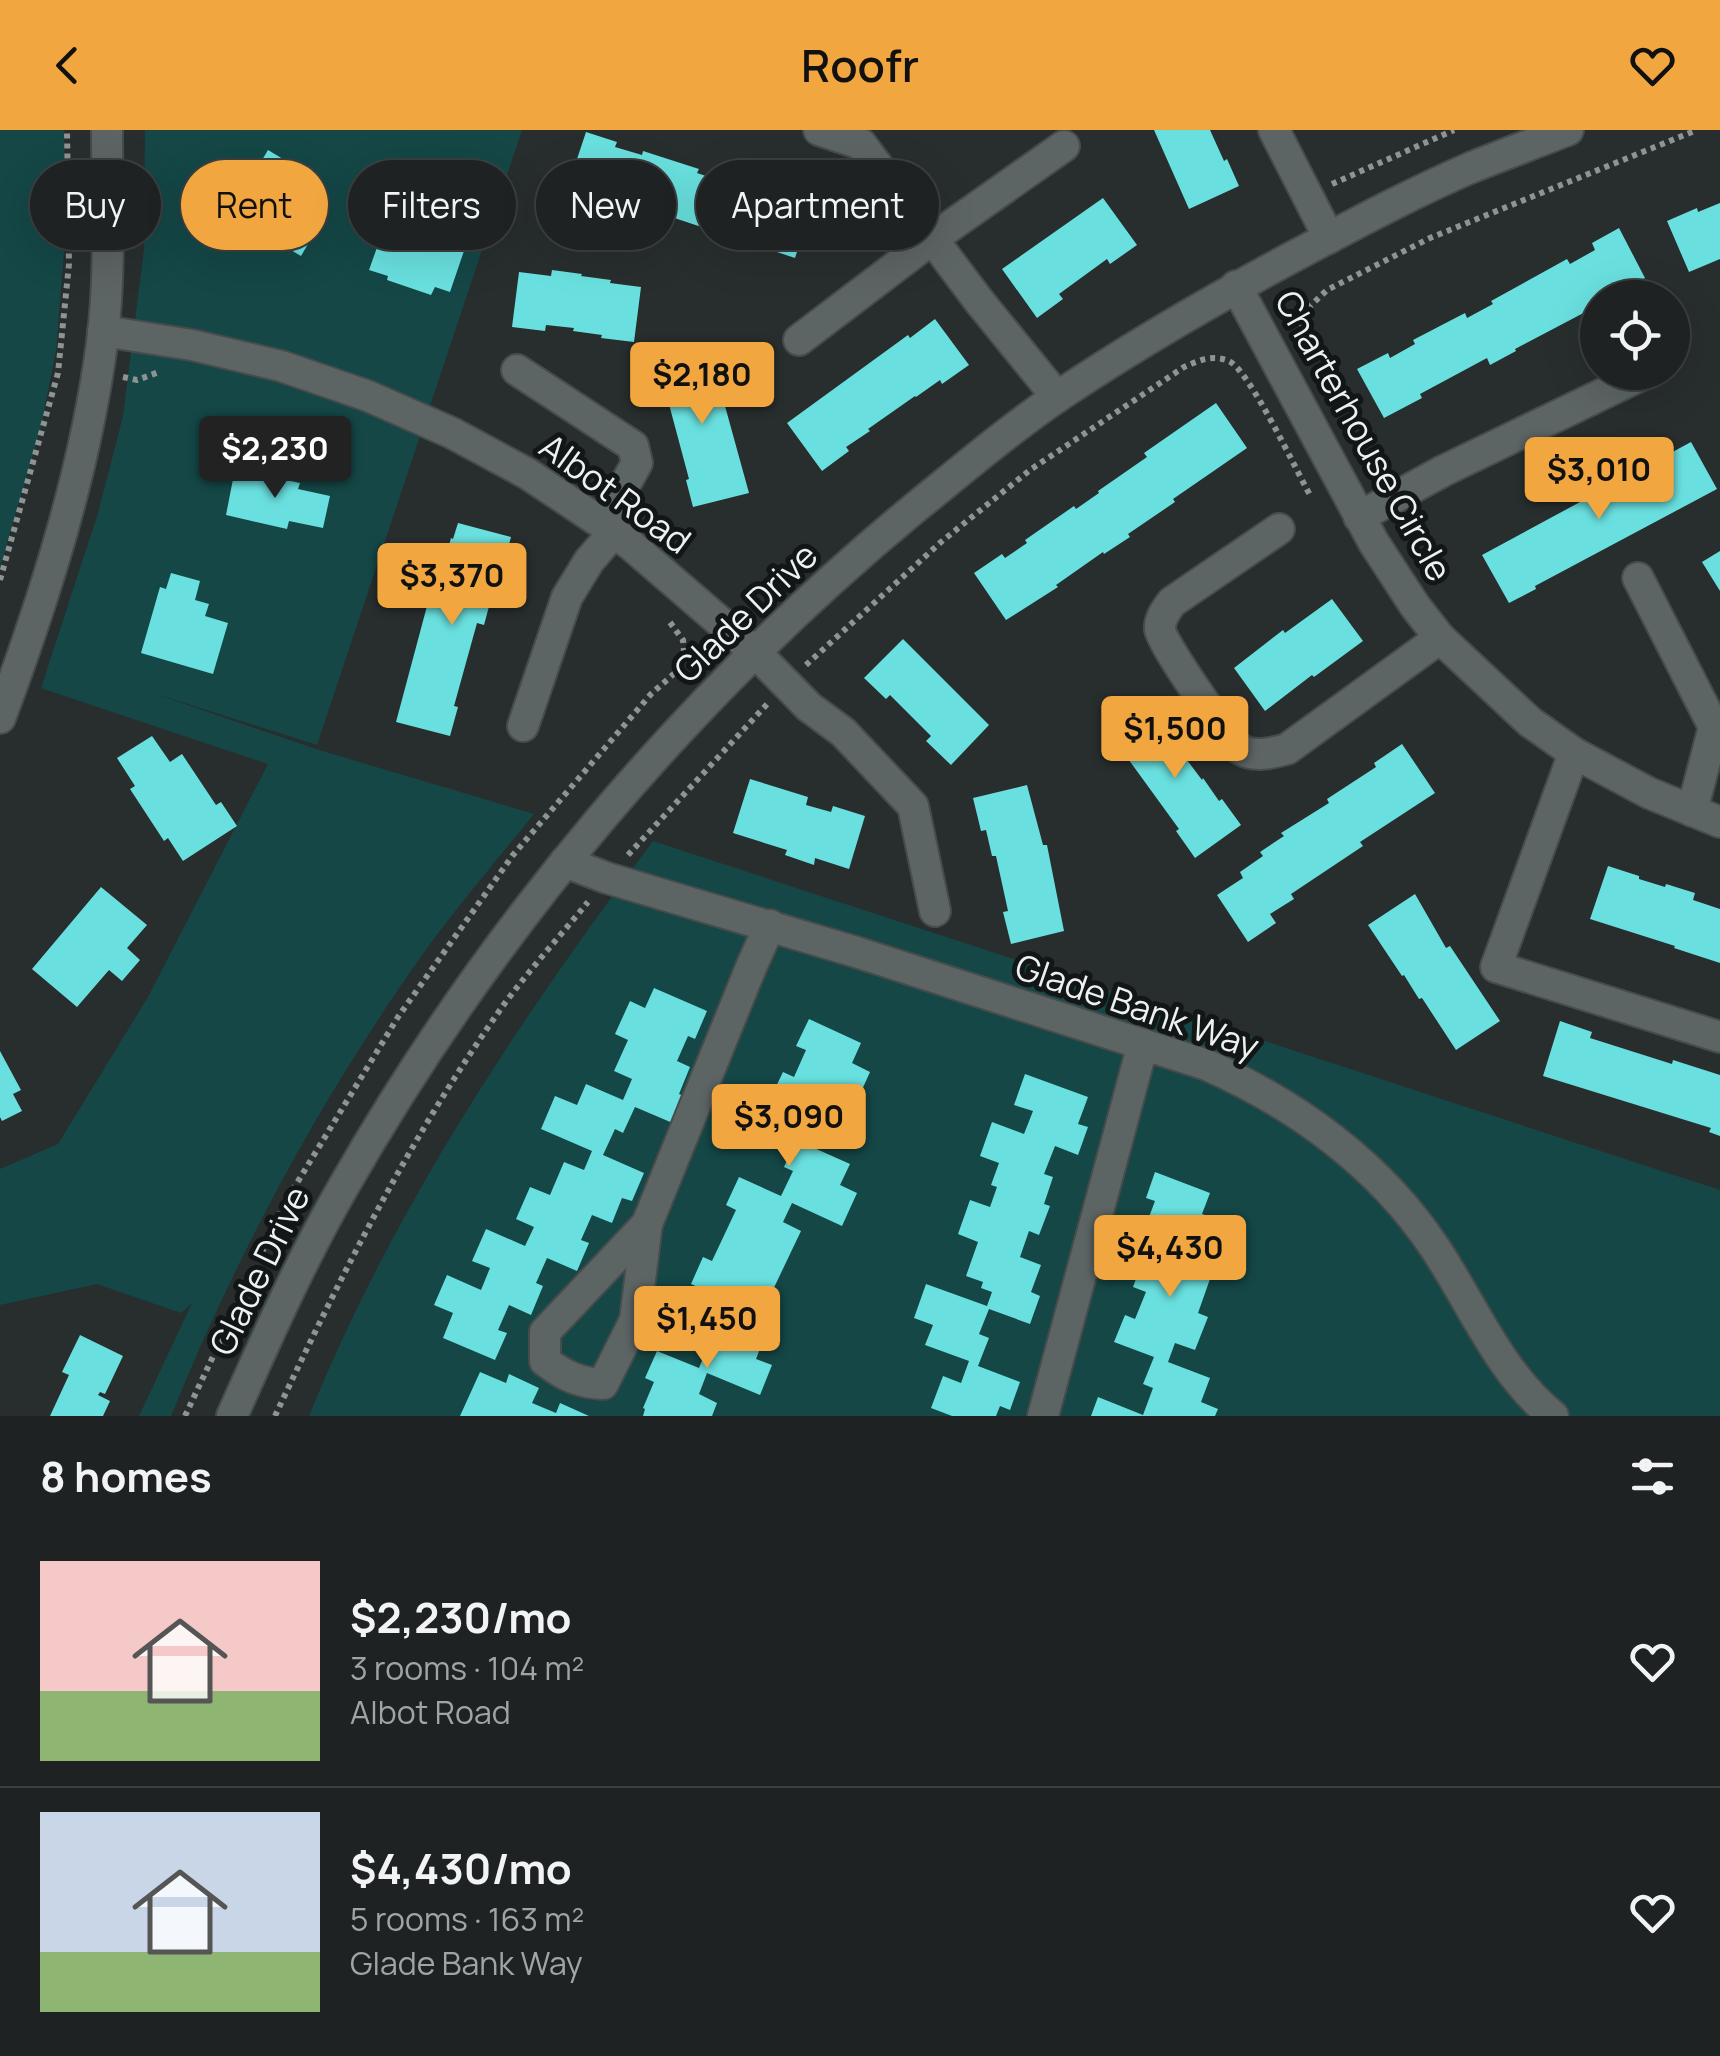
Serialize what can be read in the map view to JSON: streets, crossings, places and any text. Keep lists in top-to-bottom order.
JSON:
{
  "streets": {
    "street": [
      "Charterhouse Circle",
      "Albot Road",
      "Glade Drive",
      "Glade Bank Way"
    ]
  },
  "crossings": [
    ["Charterhouse Circle", "Glade Drive"],
    ["Albot Road", "Glade Drive"],
    ["Glade Drive", "Glade Bank Way"]
  ],
  "page": {
    "header": "Roofr",
    "chip": [
      "Buy",
      "Rent",
      "Filters",
      "New",
      "Apartment"
    ],
    "price": [
      "$2,180",
      "$2,230",
      "$3,010",
      "$3,370",
      "$1,500",
      "$3,090",
      "$4,430",
      "$1,450"
    ],
    "heading": "8 homes",
    "list": [
      {
        "name": "$2,230/mo",
        "note": "3 rooms · 104 m² · Albot Road"
      },
      {
        "name": "$4,430/mo",
        "note": "5 rooms · 163 m² · Glade Bank Way"
      }
    ]
  }
}
